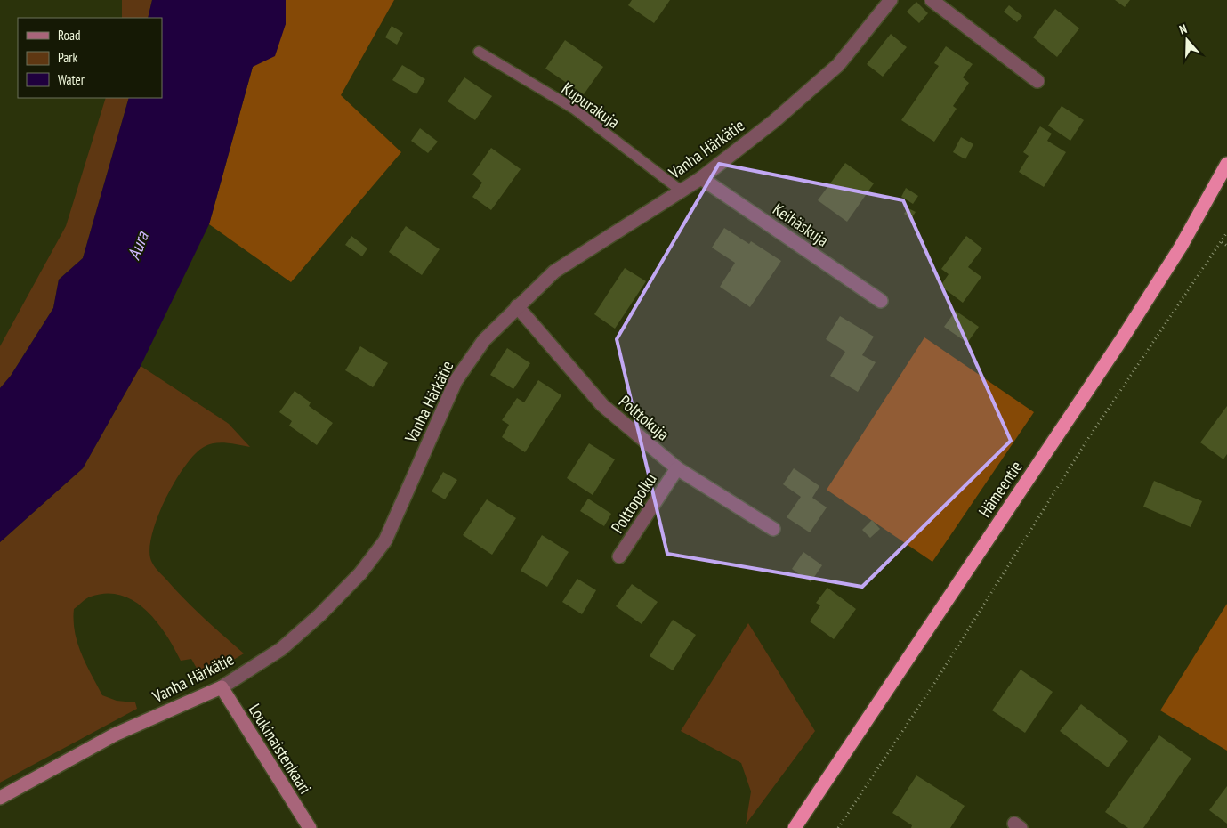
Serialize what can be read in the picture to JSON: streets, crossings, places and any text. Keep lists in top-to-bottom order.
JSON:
{
  "streets": {
    "highway": ["Hämeentie"],
    "street": [
      "Vanha Härkätie",
      "Keihäskuja",
      "Polttokuja",
      "Polttopolku",
      "Loukinaistenkaari"
    ],
    "lane": ["Kupurakuja"]
  },
  "crossings": [
    ["Kupurakuja", "Vanha Härkätie"],
    ["Vanha Härkätie", "Keihäskuja"],
    ["Vanha Härkätie", "Polttokuja"],
    ["Vanha Härkätie", "Loukinaistenkaari"],
    ["Polttokuja", "Polttopolku"]
  ],
  "water": ["Aura"],
  "legend": ["Road", "Park", "Water"],
  "north": "top"
}
